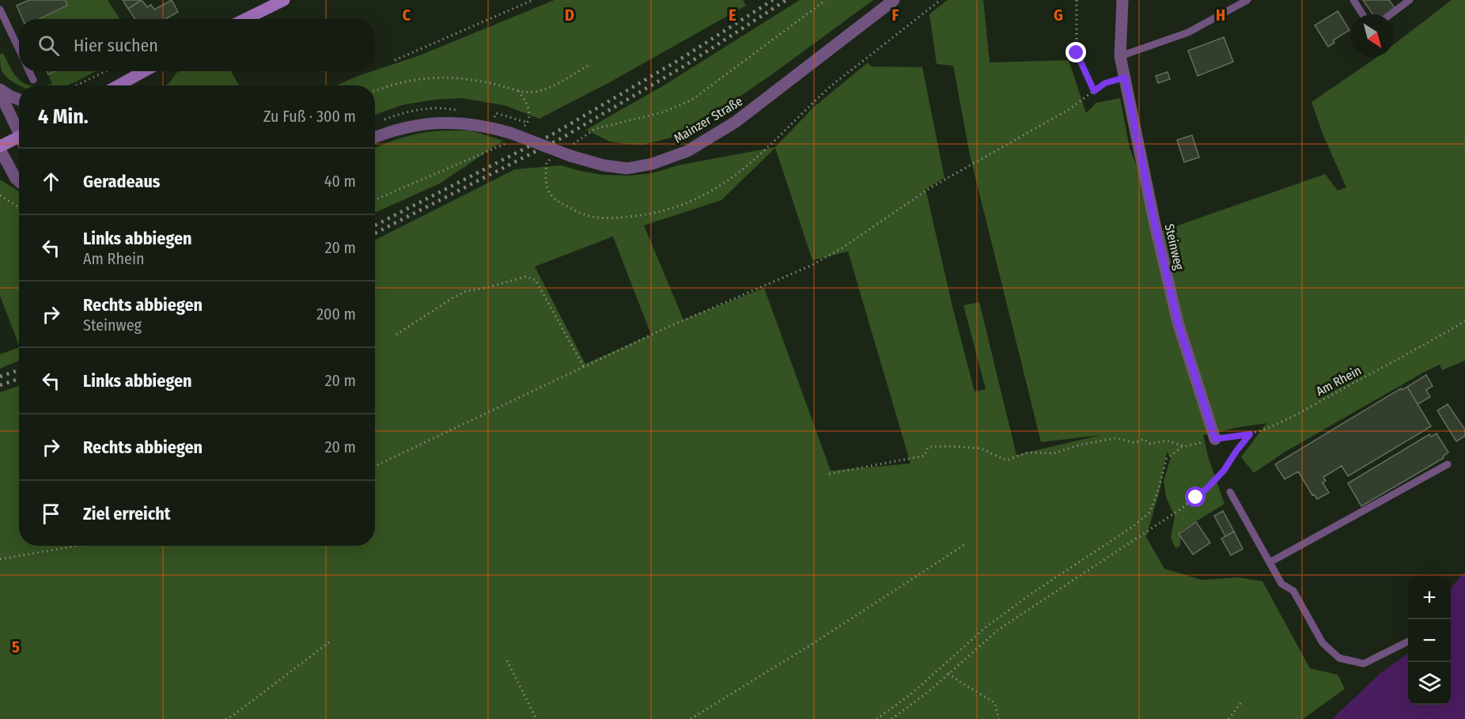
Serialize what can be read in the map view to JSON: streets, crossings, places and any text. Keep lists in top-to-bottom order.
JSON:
{
  "streets": {
    "street": ["Mainzer Straße", "Steinweg"],
    "path": ["Am Rhein"]
  },
  "crossings": [
    ["Steinweg", "Am Rhein"]
  ],
  "north": "bottom right",
  "page": {
    "search": "Hier suchen",
    "heading": ["4 Min.", "Zu Fuß · 300 m"],
    "list": [
      ["Geradeaus", "40 m"],
      ["Links abbiegen", "Am Rhein", "20 m"],
      ["Rechts abbiegen", "Steinweg", "200 m"],
      ["Links abbiegen", "20 m"],
      ["Rechts abbiegen", "20 m"],
      "Ziel erreicht"
    ],
    "map_buttons": ["+", "−"]
  },
  "grid": {
    "columns": [
      "C",
      "D",
      "E",
      "F",
      "G",
      "H"
    ],
    "rows": ["5"]
  }
}
